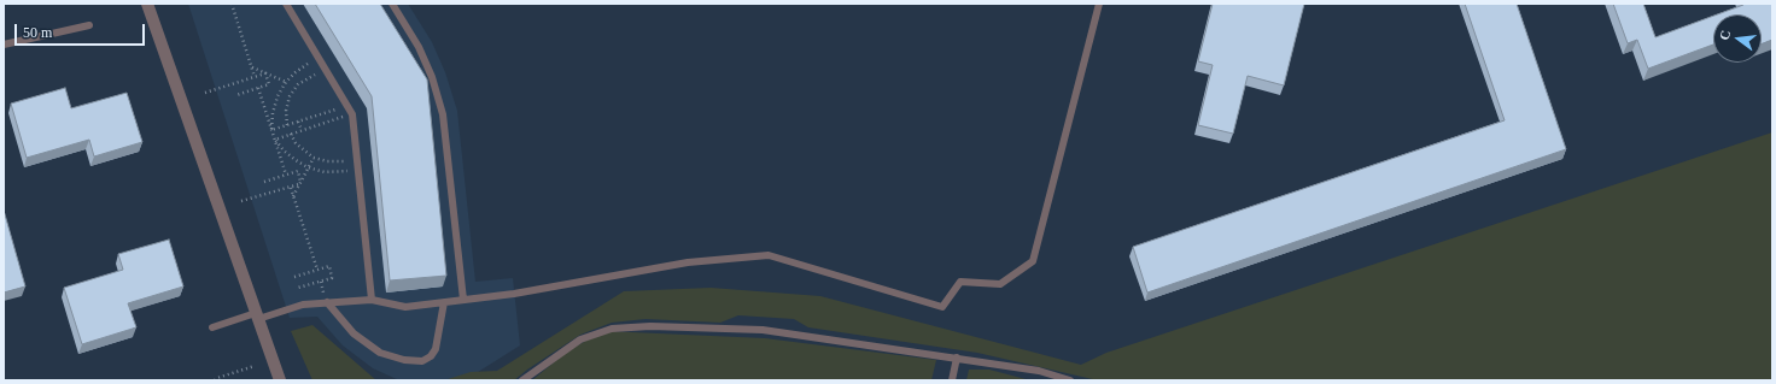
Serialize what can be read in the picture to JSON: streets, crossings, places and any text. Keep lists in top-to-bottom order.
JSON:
{
  "scale_bar": "50 m",
  "north": "left"
}
